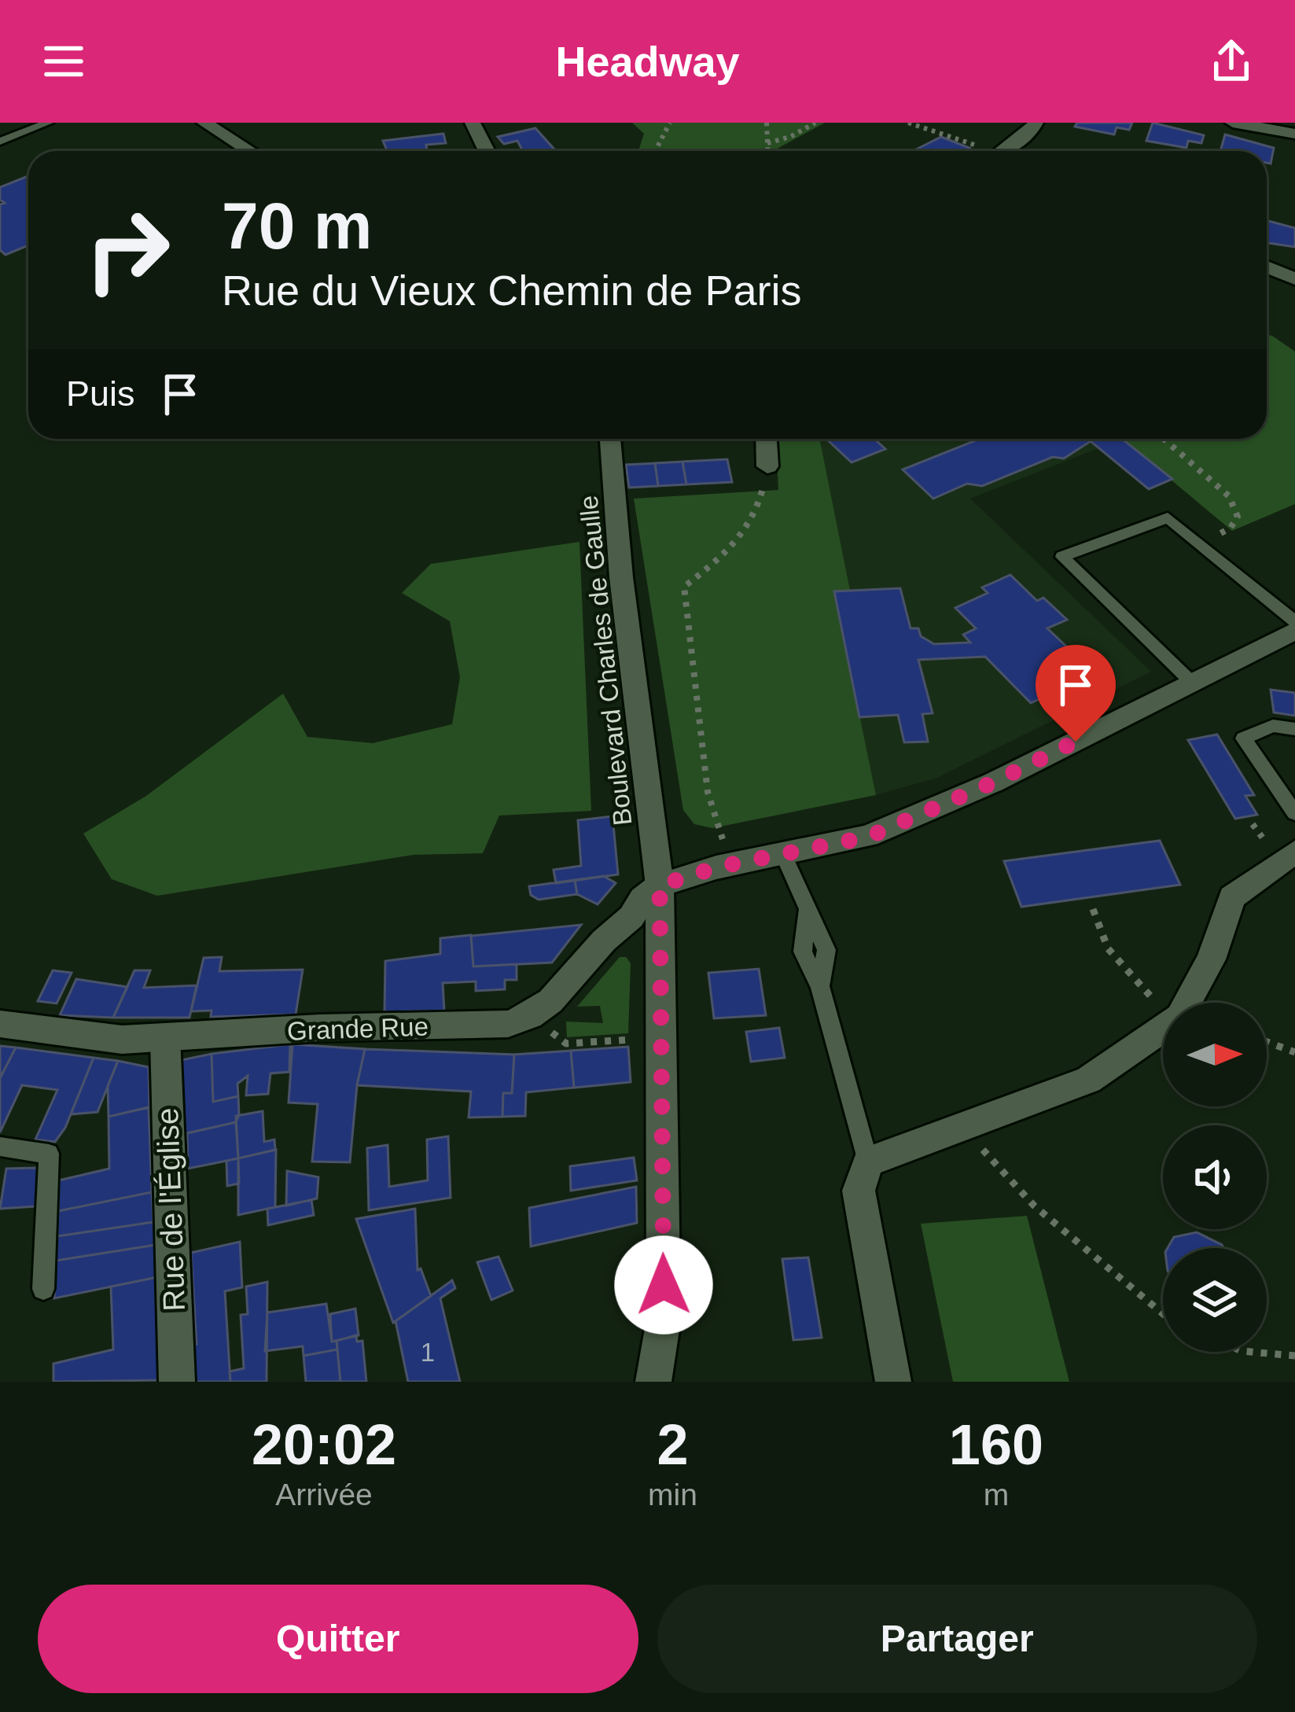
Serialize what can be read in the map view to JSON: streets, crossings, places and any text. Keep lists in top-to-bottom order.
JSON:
{
  "streets": {
    "street": ["Boulevard Charles de Gaulle", "Grande Rue", "Rue de l'Église"]
  },
  "crossings": [
    ["Boulevard Charles de Gaulle", "Grande Rue"],
    ["Grande Rue", "Rue de l'Église"]
  ],
  "house_numbers": ["1"],
  "north": "right",
  "page": {
    "header": "Headway",
    "turn": ["70 m", "Rue du Vieux Chemin de Paris"],
    "then": "Puis",
    "eta": [
      "20:02",
      "Arrivée",
      "2",
      "min",
      "160",
      "m"
    ],
    "buttons": ["Quitter", "Partager"]
  }
}
